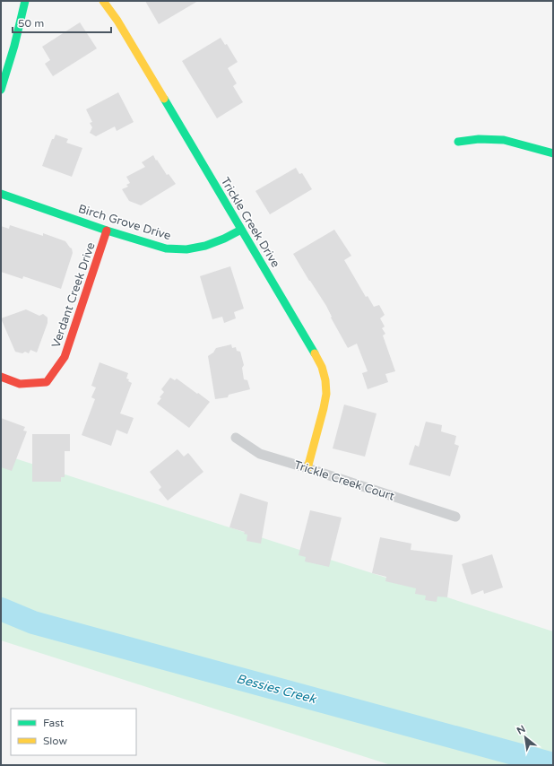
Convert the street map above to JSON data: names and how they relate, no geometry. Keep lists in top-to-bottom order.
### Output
{
  "streets": {
    "street": [
      "Birch Grove Drive",
      "Trickle Creek Drive",
      "Verdant Creek Drive",
      "Trickle Creek Court"
    ]
  },
  "crossings": [
    ["Birch Grove Drive", "Trickle Creek Drive"],
    ["Birch Grove Drive", "Verdant Creek Drive"],
    ["Trickle Creek Drive", "Trickle Creek Court"]
  ],
  "water": ["Bessies Creek"],
  "legend": ["Fast", "Slow"],
  "scale_bar": "50 m",
  "north": "top left"
}
